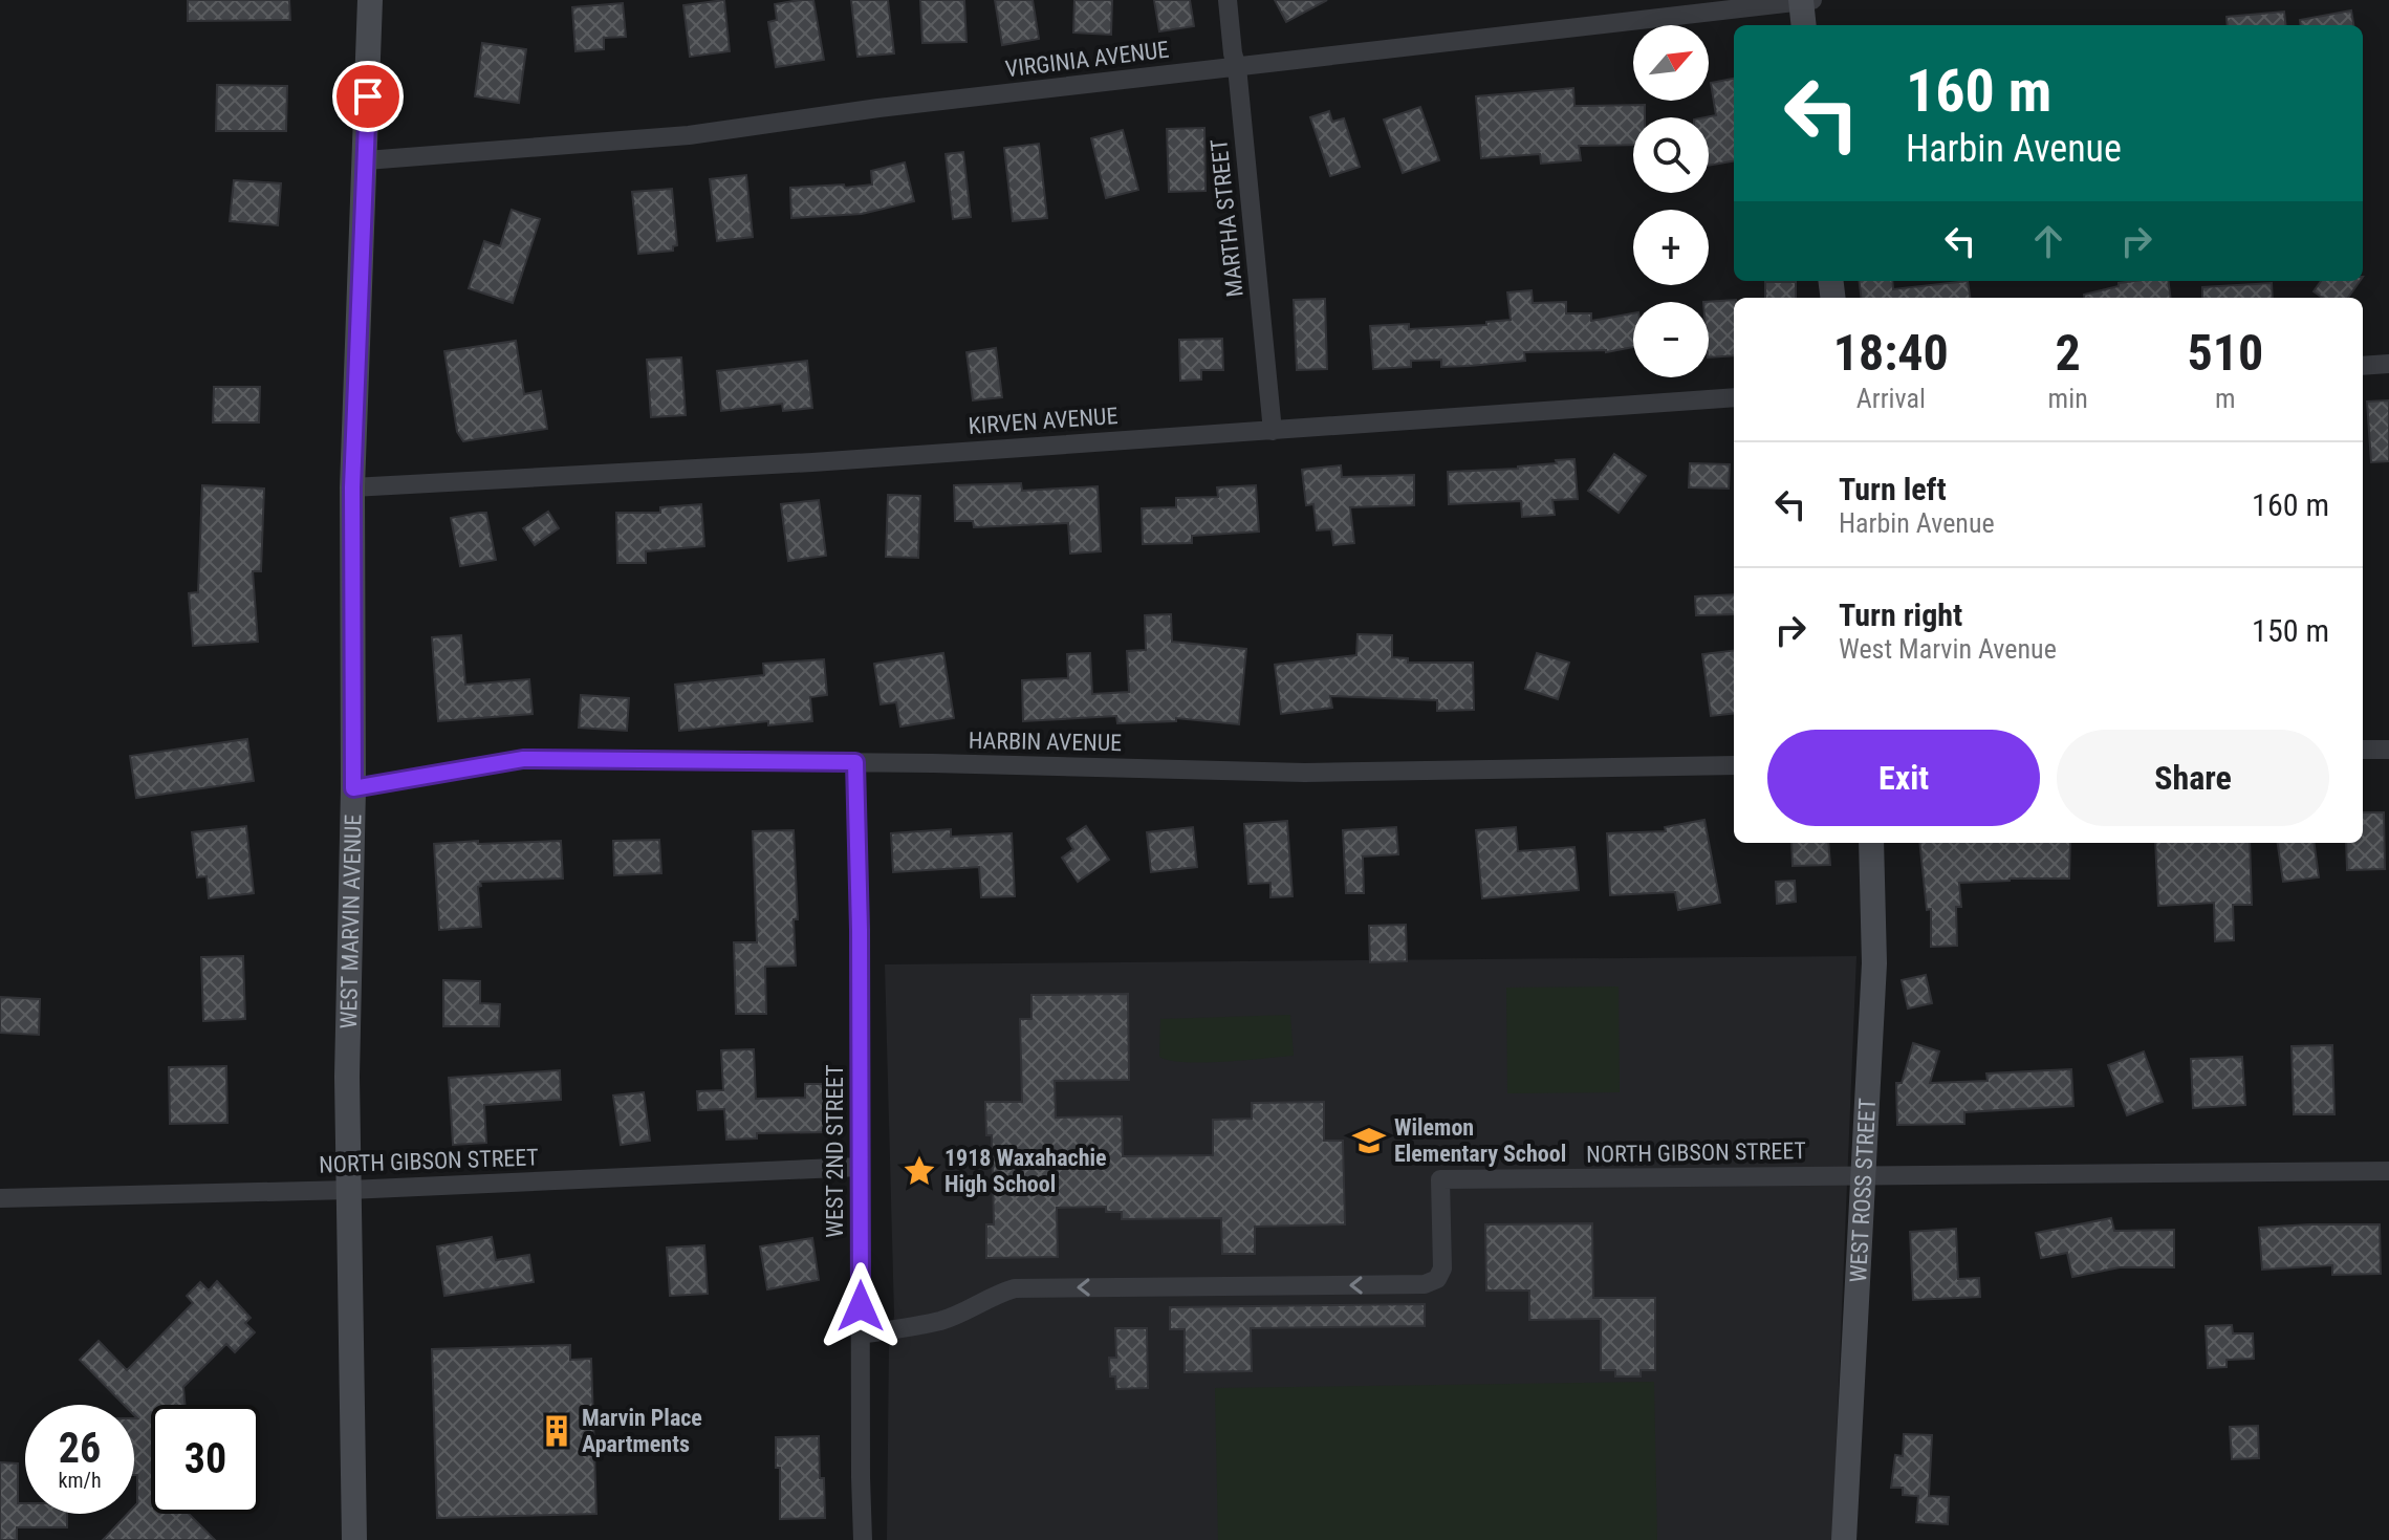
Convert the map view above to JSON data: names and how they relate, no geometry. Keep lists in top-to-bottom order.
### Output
{
  "streets": {
    "street": [
      "VIRGINIA AVENUE",
      "MARTHA STREET",
      "KIRVEN AVENUE",
      "HARBIN AVENUE",
      "WEST MARVIN AVENUE",
      "WEST 2ND STREET",
      "NORTH GIBSON STREET",
      "WEST ROSS STREET"
    ]
  },
  "crossings": [
    ["VIRGINIA AVENUE", "MARTHA STREET"],
    ["VIRGINIA AVENUE", "WEST MARVIN AVENUE"],
    ["MARTHA STREET", "KIRVEN AVENUE"],
    ["KIRVEN AVENUE", "WEST MARVIN AVENUE"],
    ["HARBIN AVENUE", "WEST MARVIN AVENUE"],
    ["HARBIN AVENUE", "WEST 2ND STREET"],
    ["WEST MARVIN AVENUE", "NORTH GIBSON STREET"],
    ["WEST 2ND STREET", "NORTH GIBSON STREET"],
    ["NORTH GIBSON STREET", "WEST ROSS STREET"]
  ],
  "one_way": ["NORTH GIBSON STREET"],
  "places": {
    "school or university": ["Wilemon Elementary School"],
    "place": ["1918 Waxahachie High School"],
    "building": ["Marvin Place Apartments"]
  },
  "north": "top right",
  "page": {
    "map_buttons": ["+", "−"],
    "turn": ["160 m", "Harbin Avenue"],
    "eta": [
      "18:40",
      "Arrival",
      "2",
      "min",
      "510",
      "m"
    ],
    "list": [
      {
        "name": "Turn left",
        "note": "Harbin Avenue",
        "value": "160 m"
      },
      {
        "name": "Turn right",
        "note": "West Marvin Avenue",
        "value": "150 m"
      }
    ],
    "buttons": ["Exit", "Share"],
    "speed": "26 km/h",
    "limit": "30"
  }
}
